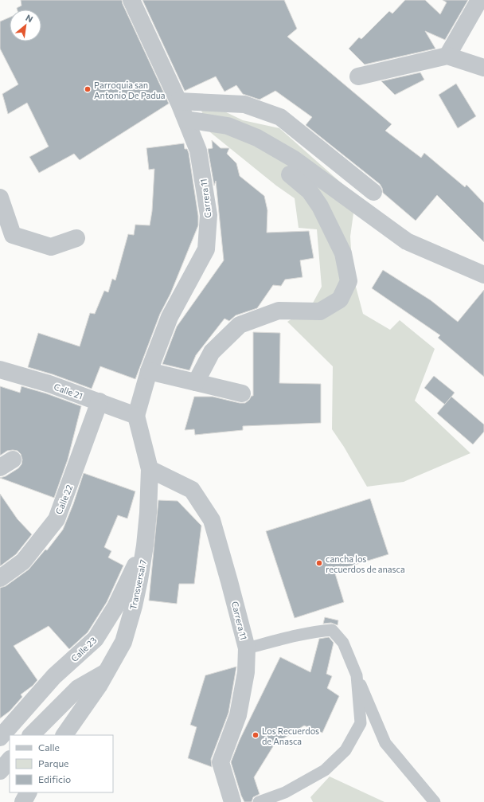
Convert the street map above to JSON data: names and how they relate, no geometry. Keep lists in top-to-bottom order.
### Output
{
  "streets": {
    "street": [
      "Carrera 11",
      "Calle 21",
      "Calle 22",
      "Transversal 7",
      "Calle 23"
    ]
  },
  "crossings": [
    ["Carrera 11", "Calle 21"],
    ["Carrera 11", "Transversal 7"],
    ["Calle 21", "Calle 22"],
    ["Calle 21", "Transversal 7"],
    ["Transversal 7", "Calle 23"]
  ],
  "places": ["Parroquia san Antonio De Padua", "cancha los recuerdos de anasca", "Los Recuerdos de Anasca"],
  "legend": ["Calle", "Parque", "Edificio"],
  "north": "top right"
}
